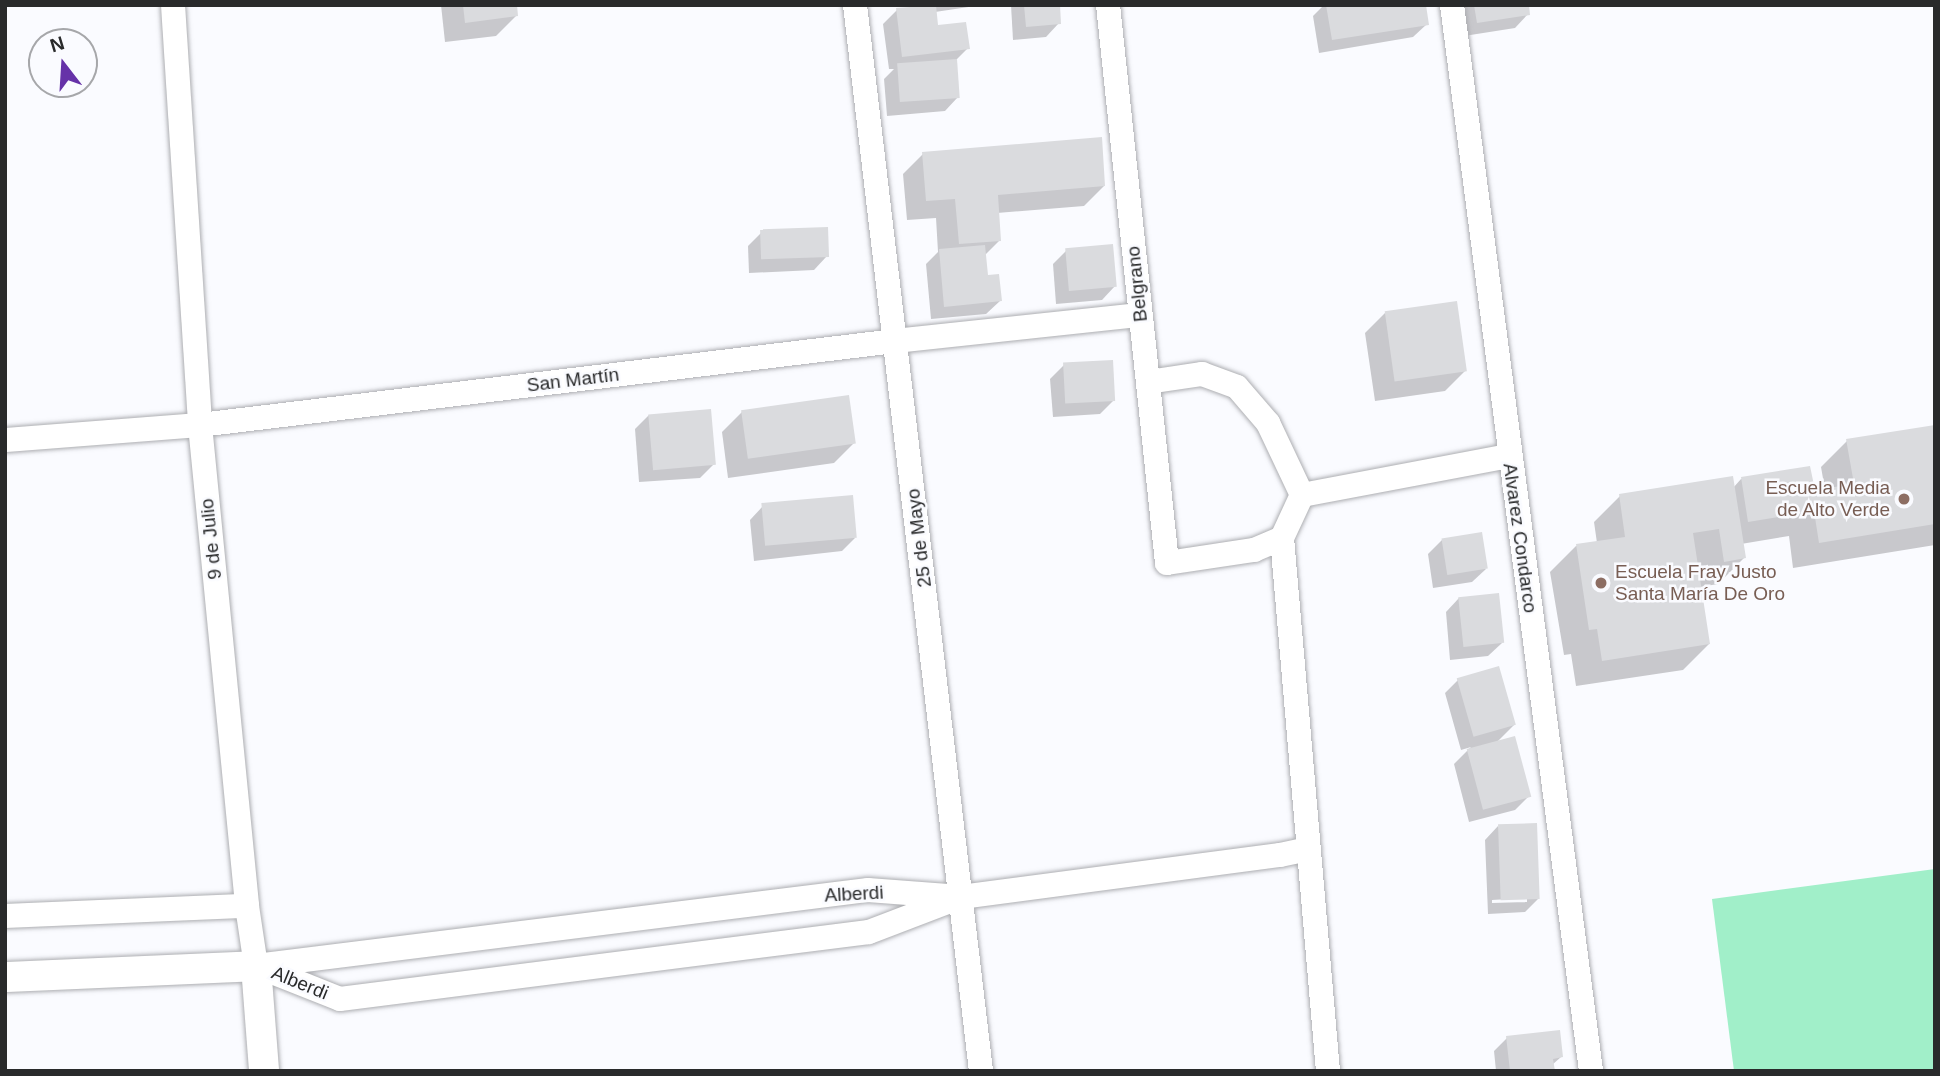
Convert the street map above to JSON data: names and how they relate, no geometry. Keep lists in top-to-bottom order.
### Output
{
  "streets": {
    "street": [
      "Belgrano",
      "San Martín",
      "25 de Mayo",
      "Alvarez Condarco",
      "9 de Julio",
      "Alberdi"
    ]
  },
  "crossings": [
    ["Belgrano", "San Martín"],
    ["San Martín", "25 de Mayo"],
    ["San Martín", "9 de Julio"],
    ["25 de Mayo", "Alberdi"],
    ["9 de Julio", "Alberdi"]
  ],
  "places": ["Escuela Media de Alto Verde", "Escuela Fray Justo Santa María De Oro"],
  "north": "top"
}
